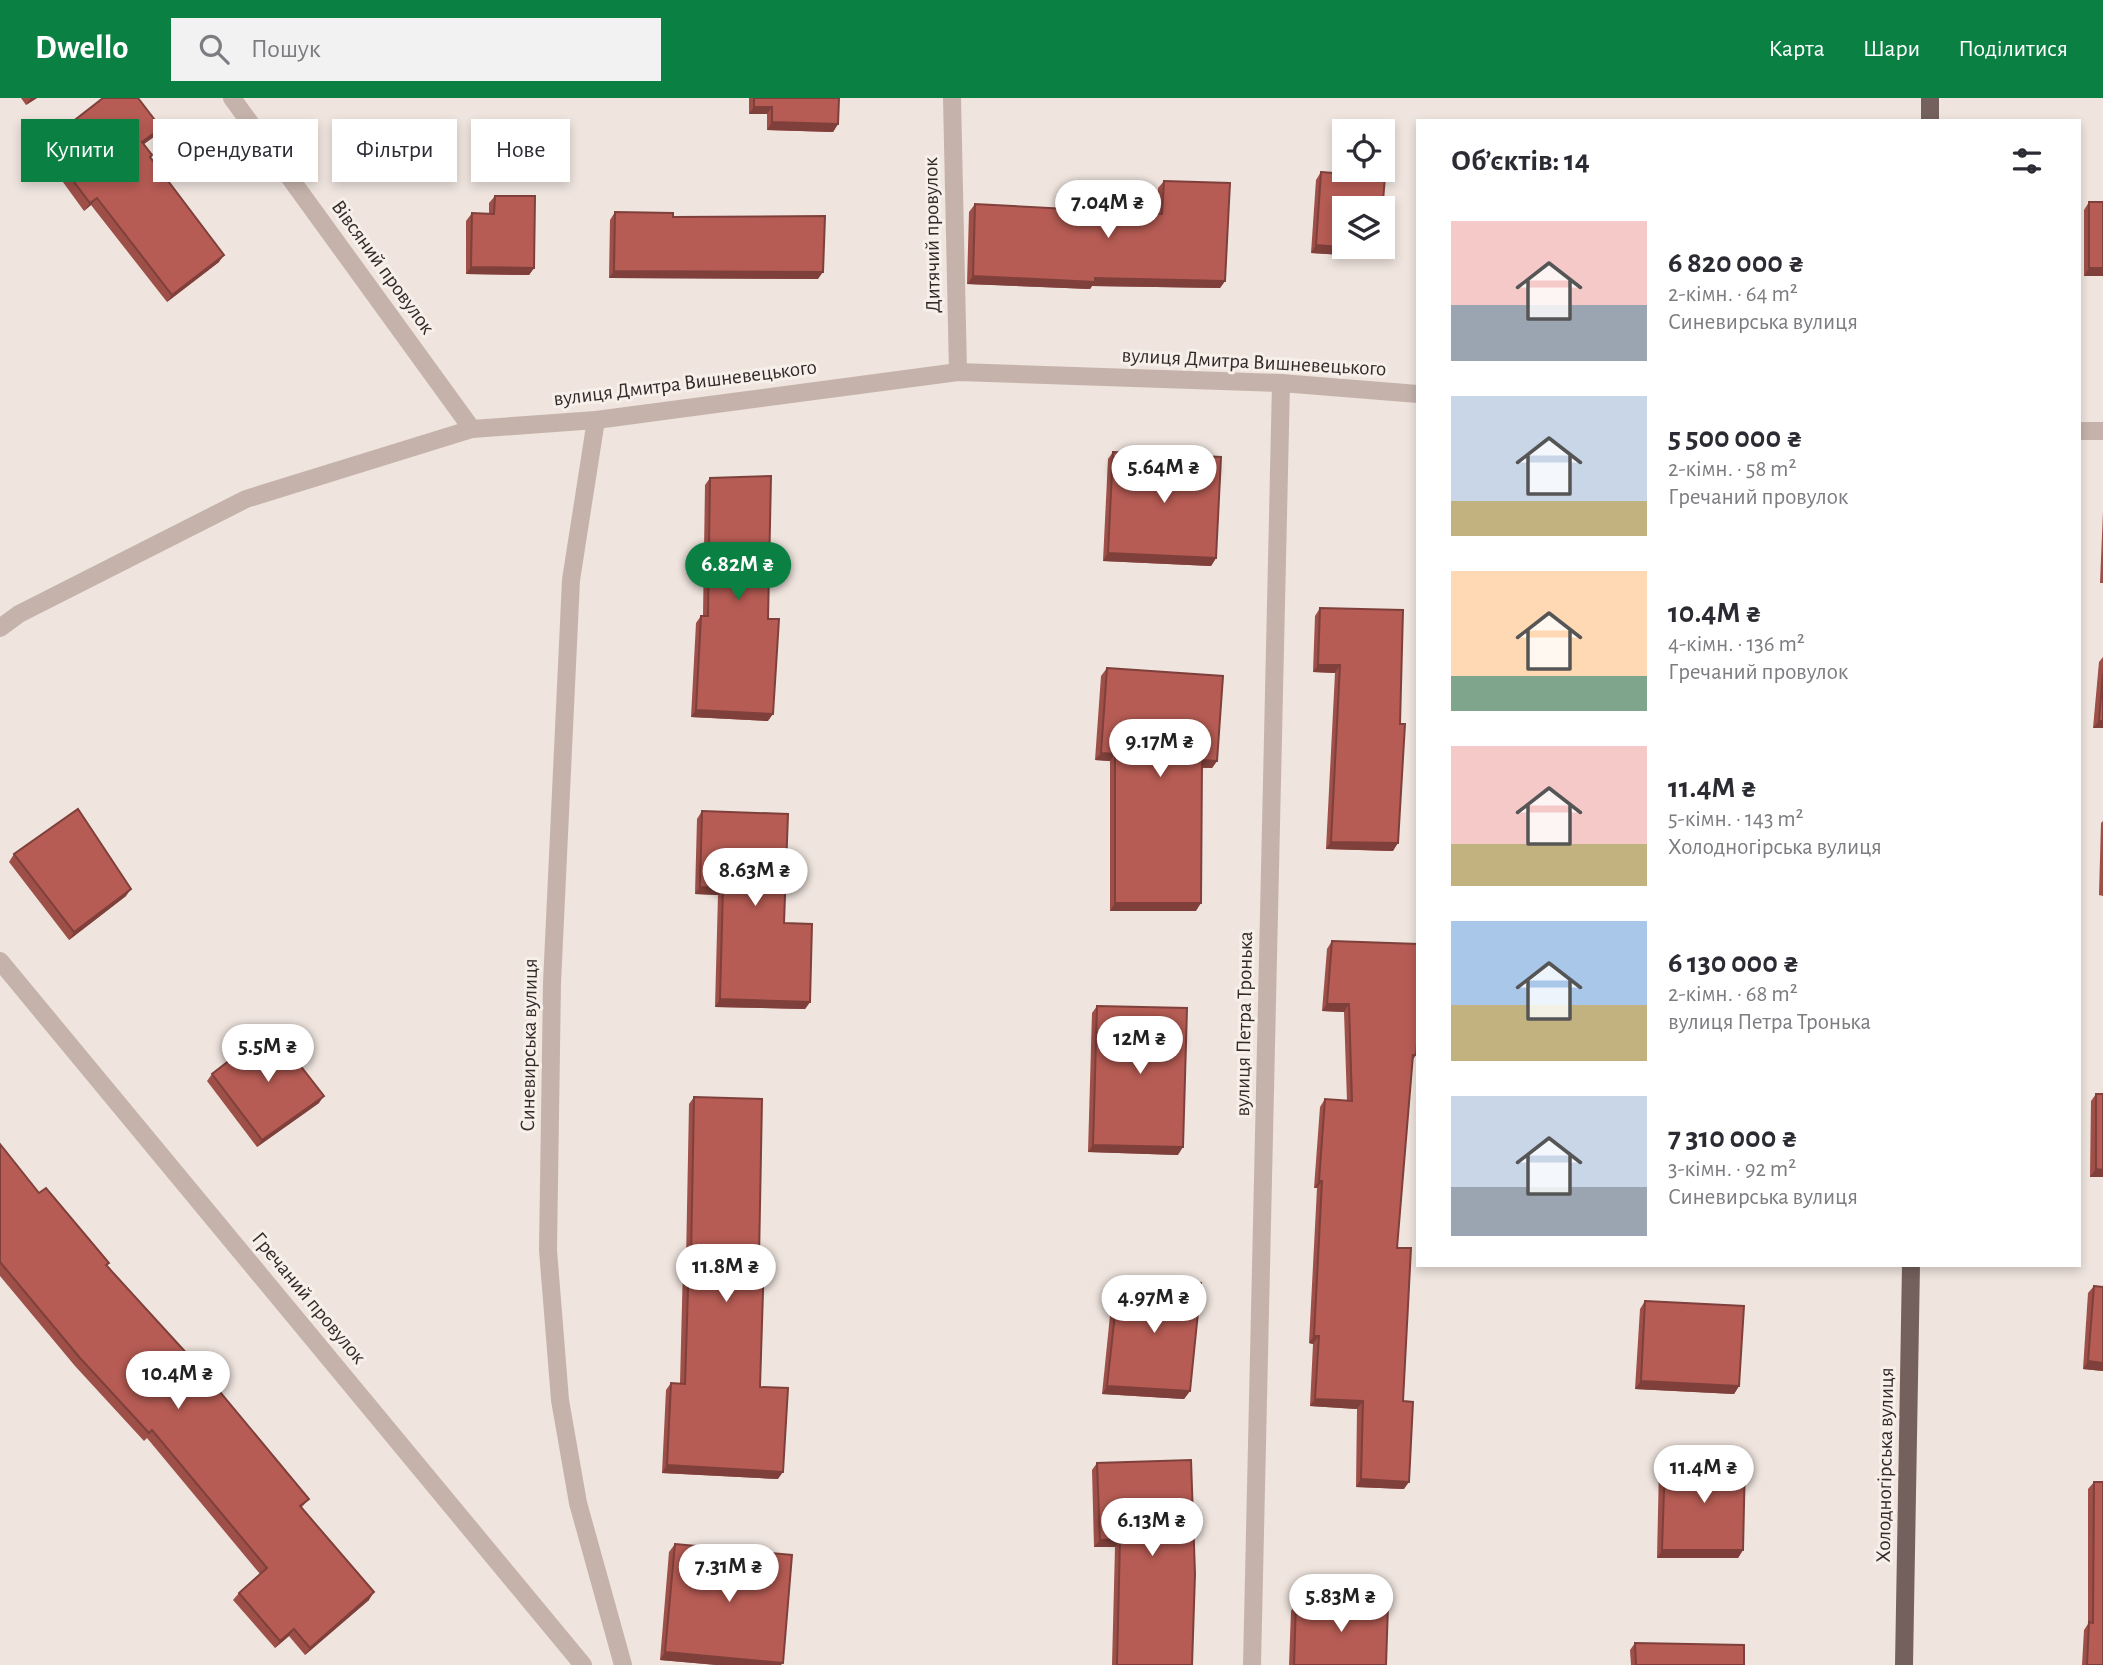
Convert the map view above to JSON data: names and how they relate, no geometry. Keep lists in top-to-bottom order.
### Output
{
  "streets": {
    "main road": ["Холодногірська вулиця"],
    "street": [
      "Дитячий провулок",
      "Вівсяний провулок",
      "вулиця Дмитра Вишневецького",
      "вулиця Петра Тронька",
      "Синевирська вулиця",
      "Гречаний провулок"
    ]
  },
  "crossings": [
    ["Дитячий провулок", "вулиця Дмитра Вишневецького"],
    ["Вівсяний провулок", "вулиця Дмитра Вишневецького"],
    ["вулиця Дмитра Вишневецького", "вулиця Петра Тронька"],
    ["вулиця Дмитра Вишневецького", "Синевирська вулиця"]
  ],
  "page": {
    "header": "Dwello",
    "search": "Пошук",
    "nav": ["Карта", "Шари", "Поділитися"],
    "chip": [
      "Купити",
      "Орендувати",
      "Фільтри",
      "Нове"
    ],
    "heading": "Об’єктів: 14",
    "price": [
      "7.04M ₴",
      "5.64M ₴",
      "6.82M ₴",
      "9.17M ₴",
      "8.63M ₴",
      "12M ₴",
      "5.5M ₴",
      "11.8M ₴",
      "4.97M ₴",
      "10.4M ₴",
      "11.4M ₴",
      "6.13M ₴",
      "7.31M ₴",
      "5.83M ₴"
    ],
    "list": [
      {
        "name": "6 820 000 ₴",
        "note": "2-кімн. · 64 m² · Синевирська вулиця"
      },
      {
        "name": "5 500 000 ₴",
        "note": "2-кімн. · 58 m² · Гречаний провулок"
      },
      {
        "name": "10.4M ₴",
        "note": "4-кімн. · 136 m² · Гречаний провулок"
      },
      {
        "name": "11.4M ₴",
        "note": "5-кімн. · 143 m² · Холодногірська вулиця"
      },
      {
        "name": "6 130 000 ₴",
        "note": "2-кімн. · 68 m² · вулиця Петра Тронька"
      },
      {
        "name": "7 310 000 ₴",
        "note": "3-кімн. · 92 m² · Синевирська вулиця"
      }
    ]
  }
}
